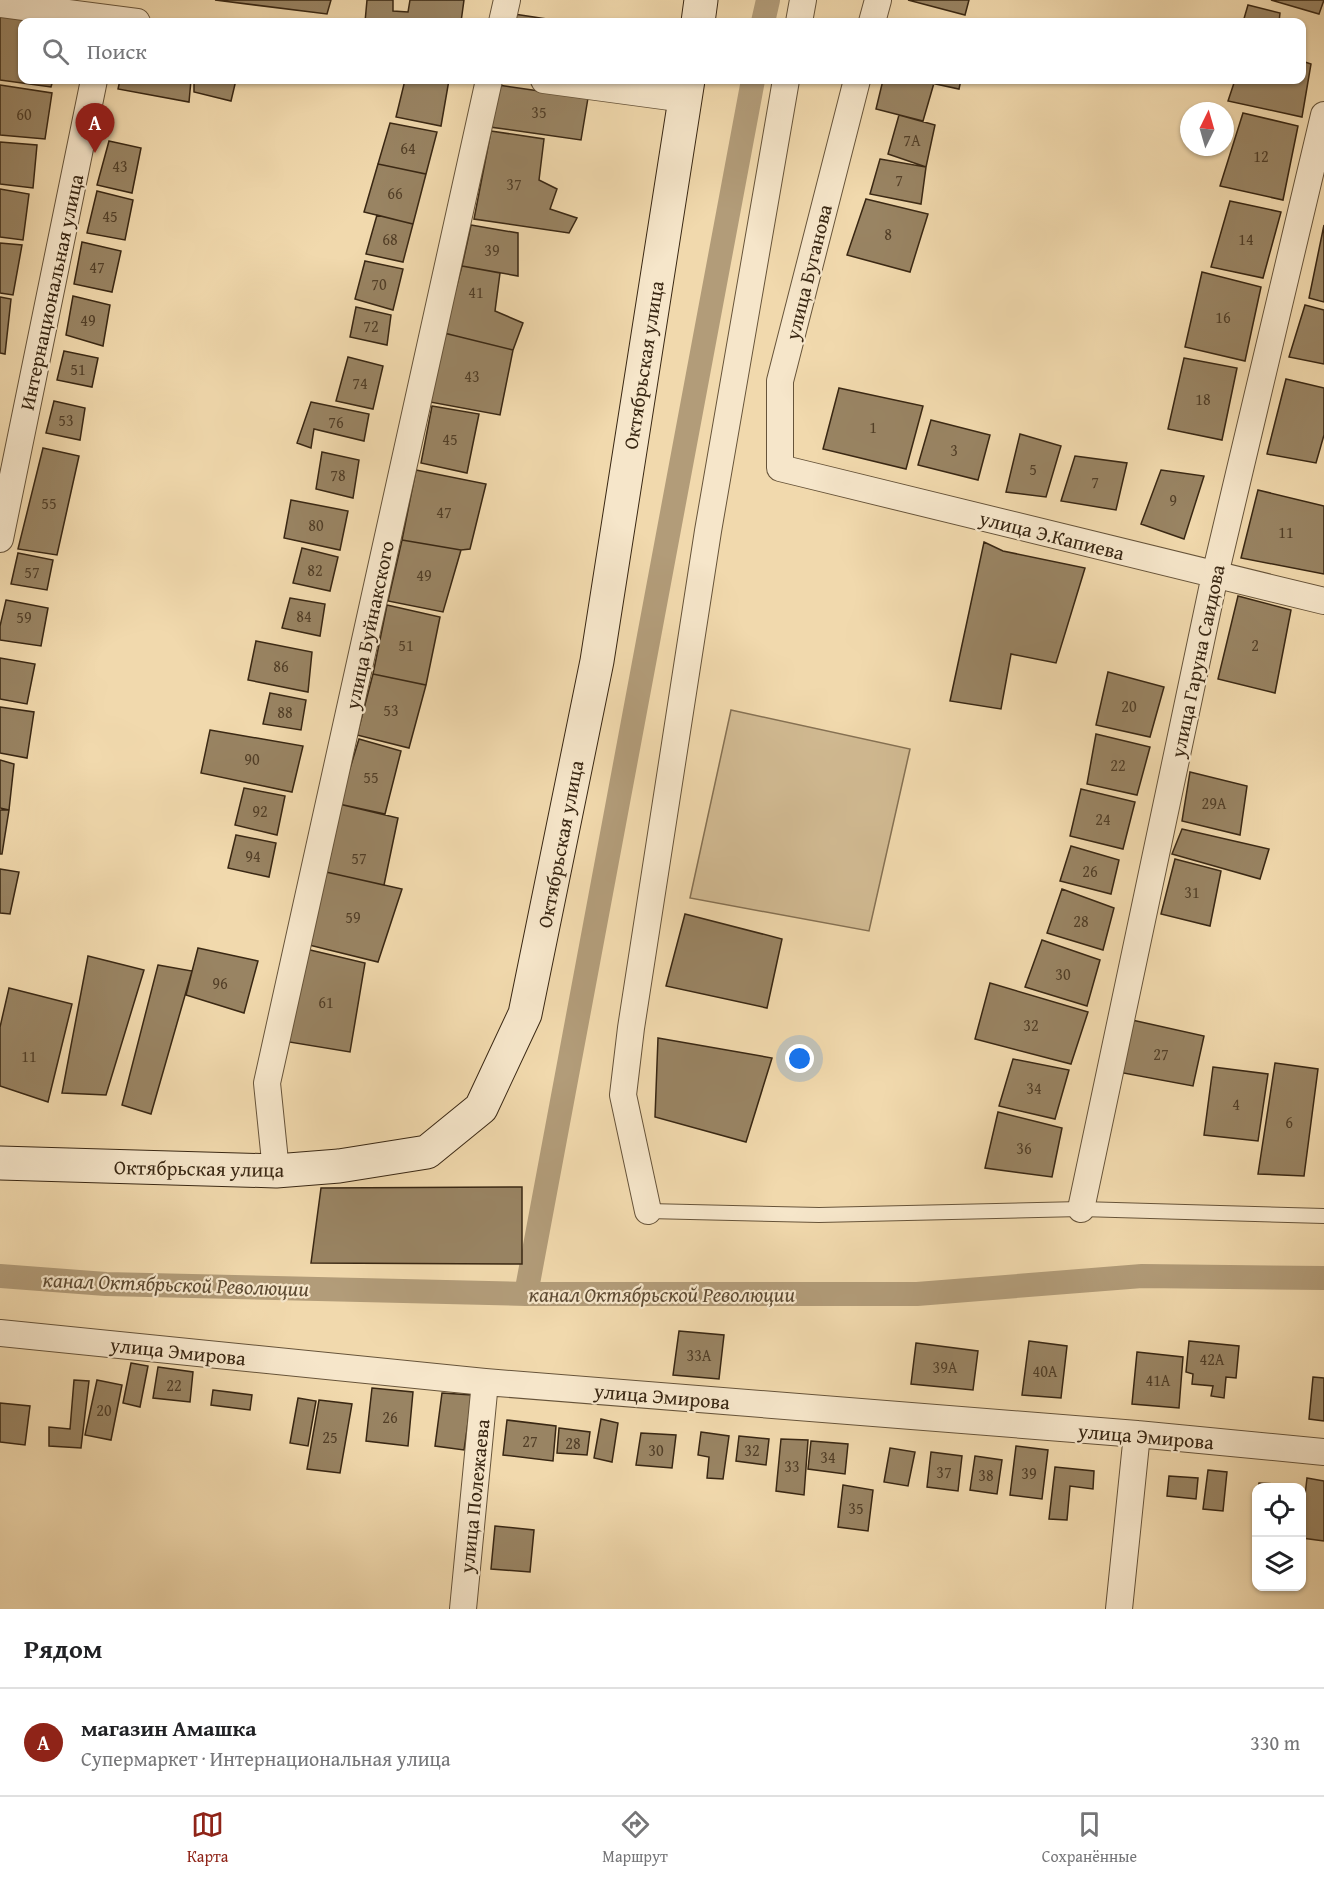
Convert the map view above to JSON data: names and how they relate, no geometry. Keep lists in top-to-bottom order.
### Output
{
  "streets": {
    "street": [
      "улица Буганова",
      "Интернациональная улица",
      "Октябрьская улица",
      "улица Э.Капиева",
      "улица Буйнакского",
      "улица Гаруна Саидова",
      "улица Эмирова",
      "улица Полежаева"
    ]
  },
  "crossings": [
    ["улица Буганова", "улица Э.Капиева"],
    ["Октябрьская улица", "улица Буйнакского"],
    ["улица Э.Капиева", "улица Гаруна Саидова"],
    ["улица Эмирова", "улица Полежаева"]
  ],
  "water": ["канал Октябрьской Революции"],
  "house_numbers": [
    "35",
    "60",
    "7А",
    "64",
    "12",
    "43",
    "7",
    "37",
    "66",
    "45",
    "8",
    "68",
    "14",
    "39",
    "47",
    "70",
    "41",
    "16",
    "49",
    "72",
    "51",
    "43",
    "74",
    "18",
    "53",
    "76",
    "1",
    "45",
    "3",
    "5",
    "78",
    "7",
    "9",
    "55",
    "47",
    "80",
    "11",
    "82",
    "57",
    "49",
    "84",
    "59",
    "51",
    "2",
    "86",
    "20",
    "53",
    "88",
    "90",
    "22",
    "55",
    "29А",
    "92",
    "24",
    "94",
    "57",
    "26",
    "31",
    "59",
    "28",
    "30",
    "96",
    "61",
    "32",
    "27",
    "11",
    "34",
    "4",
    "6",
    "36",
    "33А",
    "42А",
    "39А",
    "40А",
    "41А",
    "22",
    "20",
    "26",
    "25",
    "27",
    "28",
    "30",
    "32",
    "34",
    "33",
    "37",
    "39",
    "38",
    "35"
  ],
  "north": "top",
  "page": {
    "search": "Поиск",
    "pins": "A",
    "heading": "Рядом",
    "list": [
      {
        "mark": "A",
        "name": "магазин Амашка",
        "note": "Супермаркет · Интернациональная улица",
        "value": "330 m"
      }
    ],
    "nav": ["Карта", "Маршрут", "Сохранённые"]
  }
}
